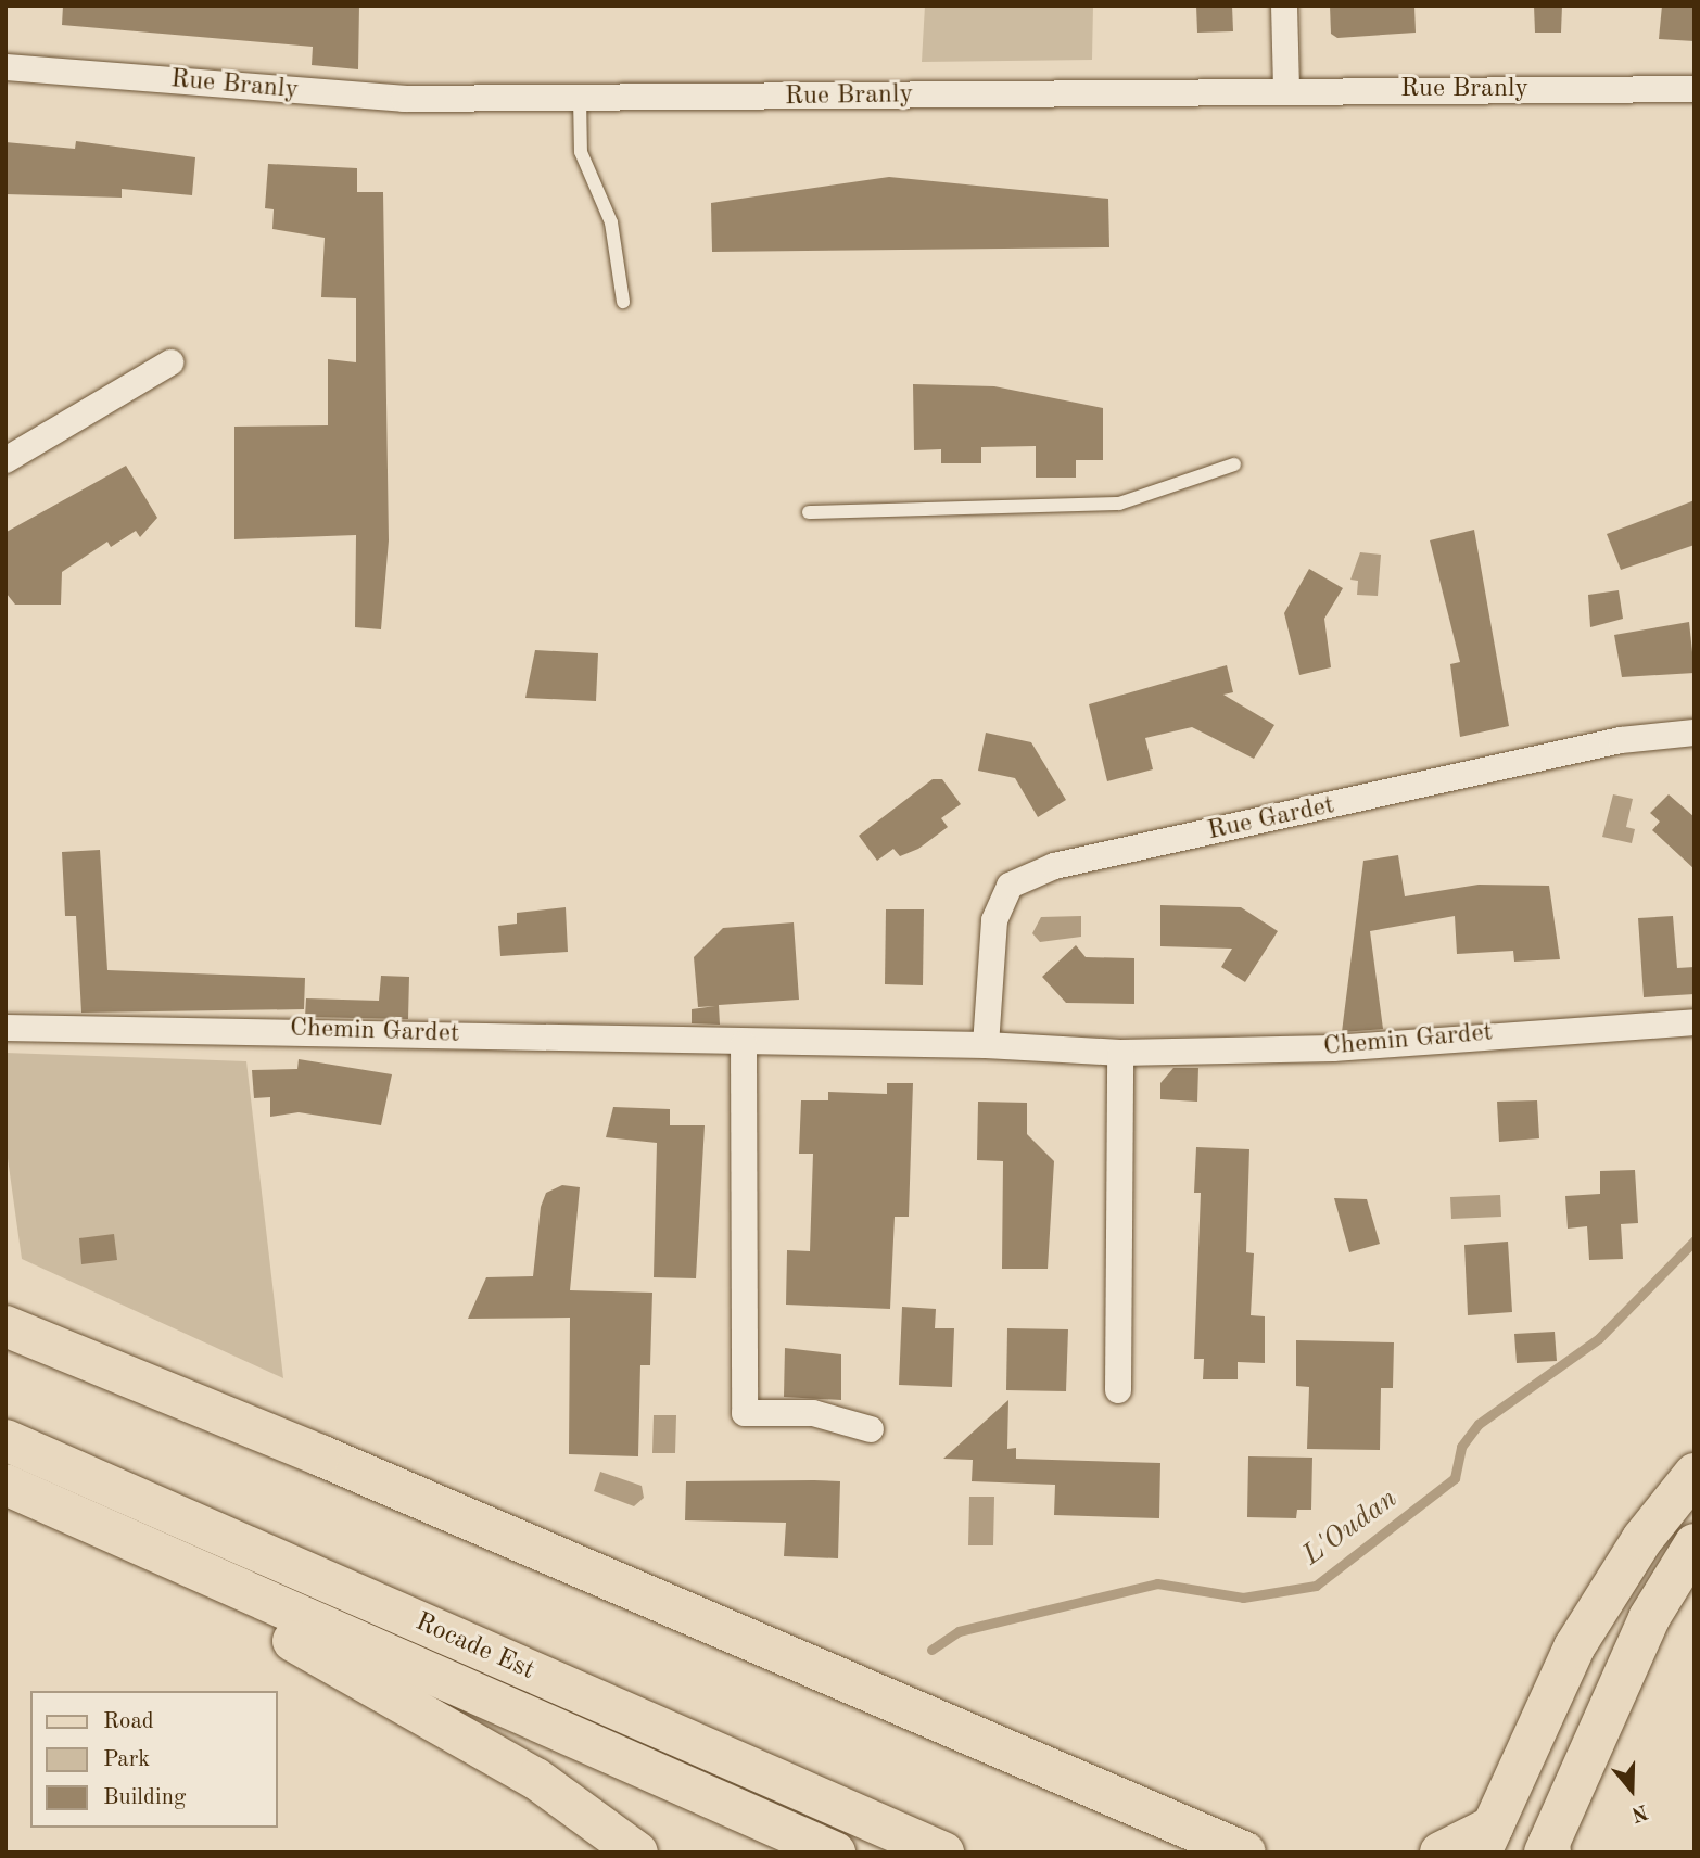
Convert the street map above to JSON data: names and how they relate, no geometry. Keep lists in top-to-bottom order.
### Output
{
  "streets": {
    "main road": ["Rocade Est"],
    "street": ["Rue Branly", "Rue Gardet", "Chemin Gardet"]
  },
  "crossings": [
    ["Rue Gardet", "Chemin Gardet"]
  ],
  "water": ["L'Oudan"],
  "legend": ["Road", "Park", "Building"],
  "north": "bottom"
}
